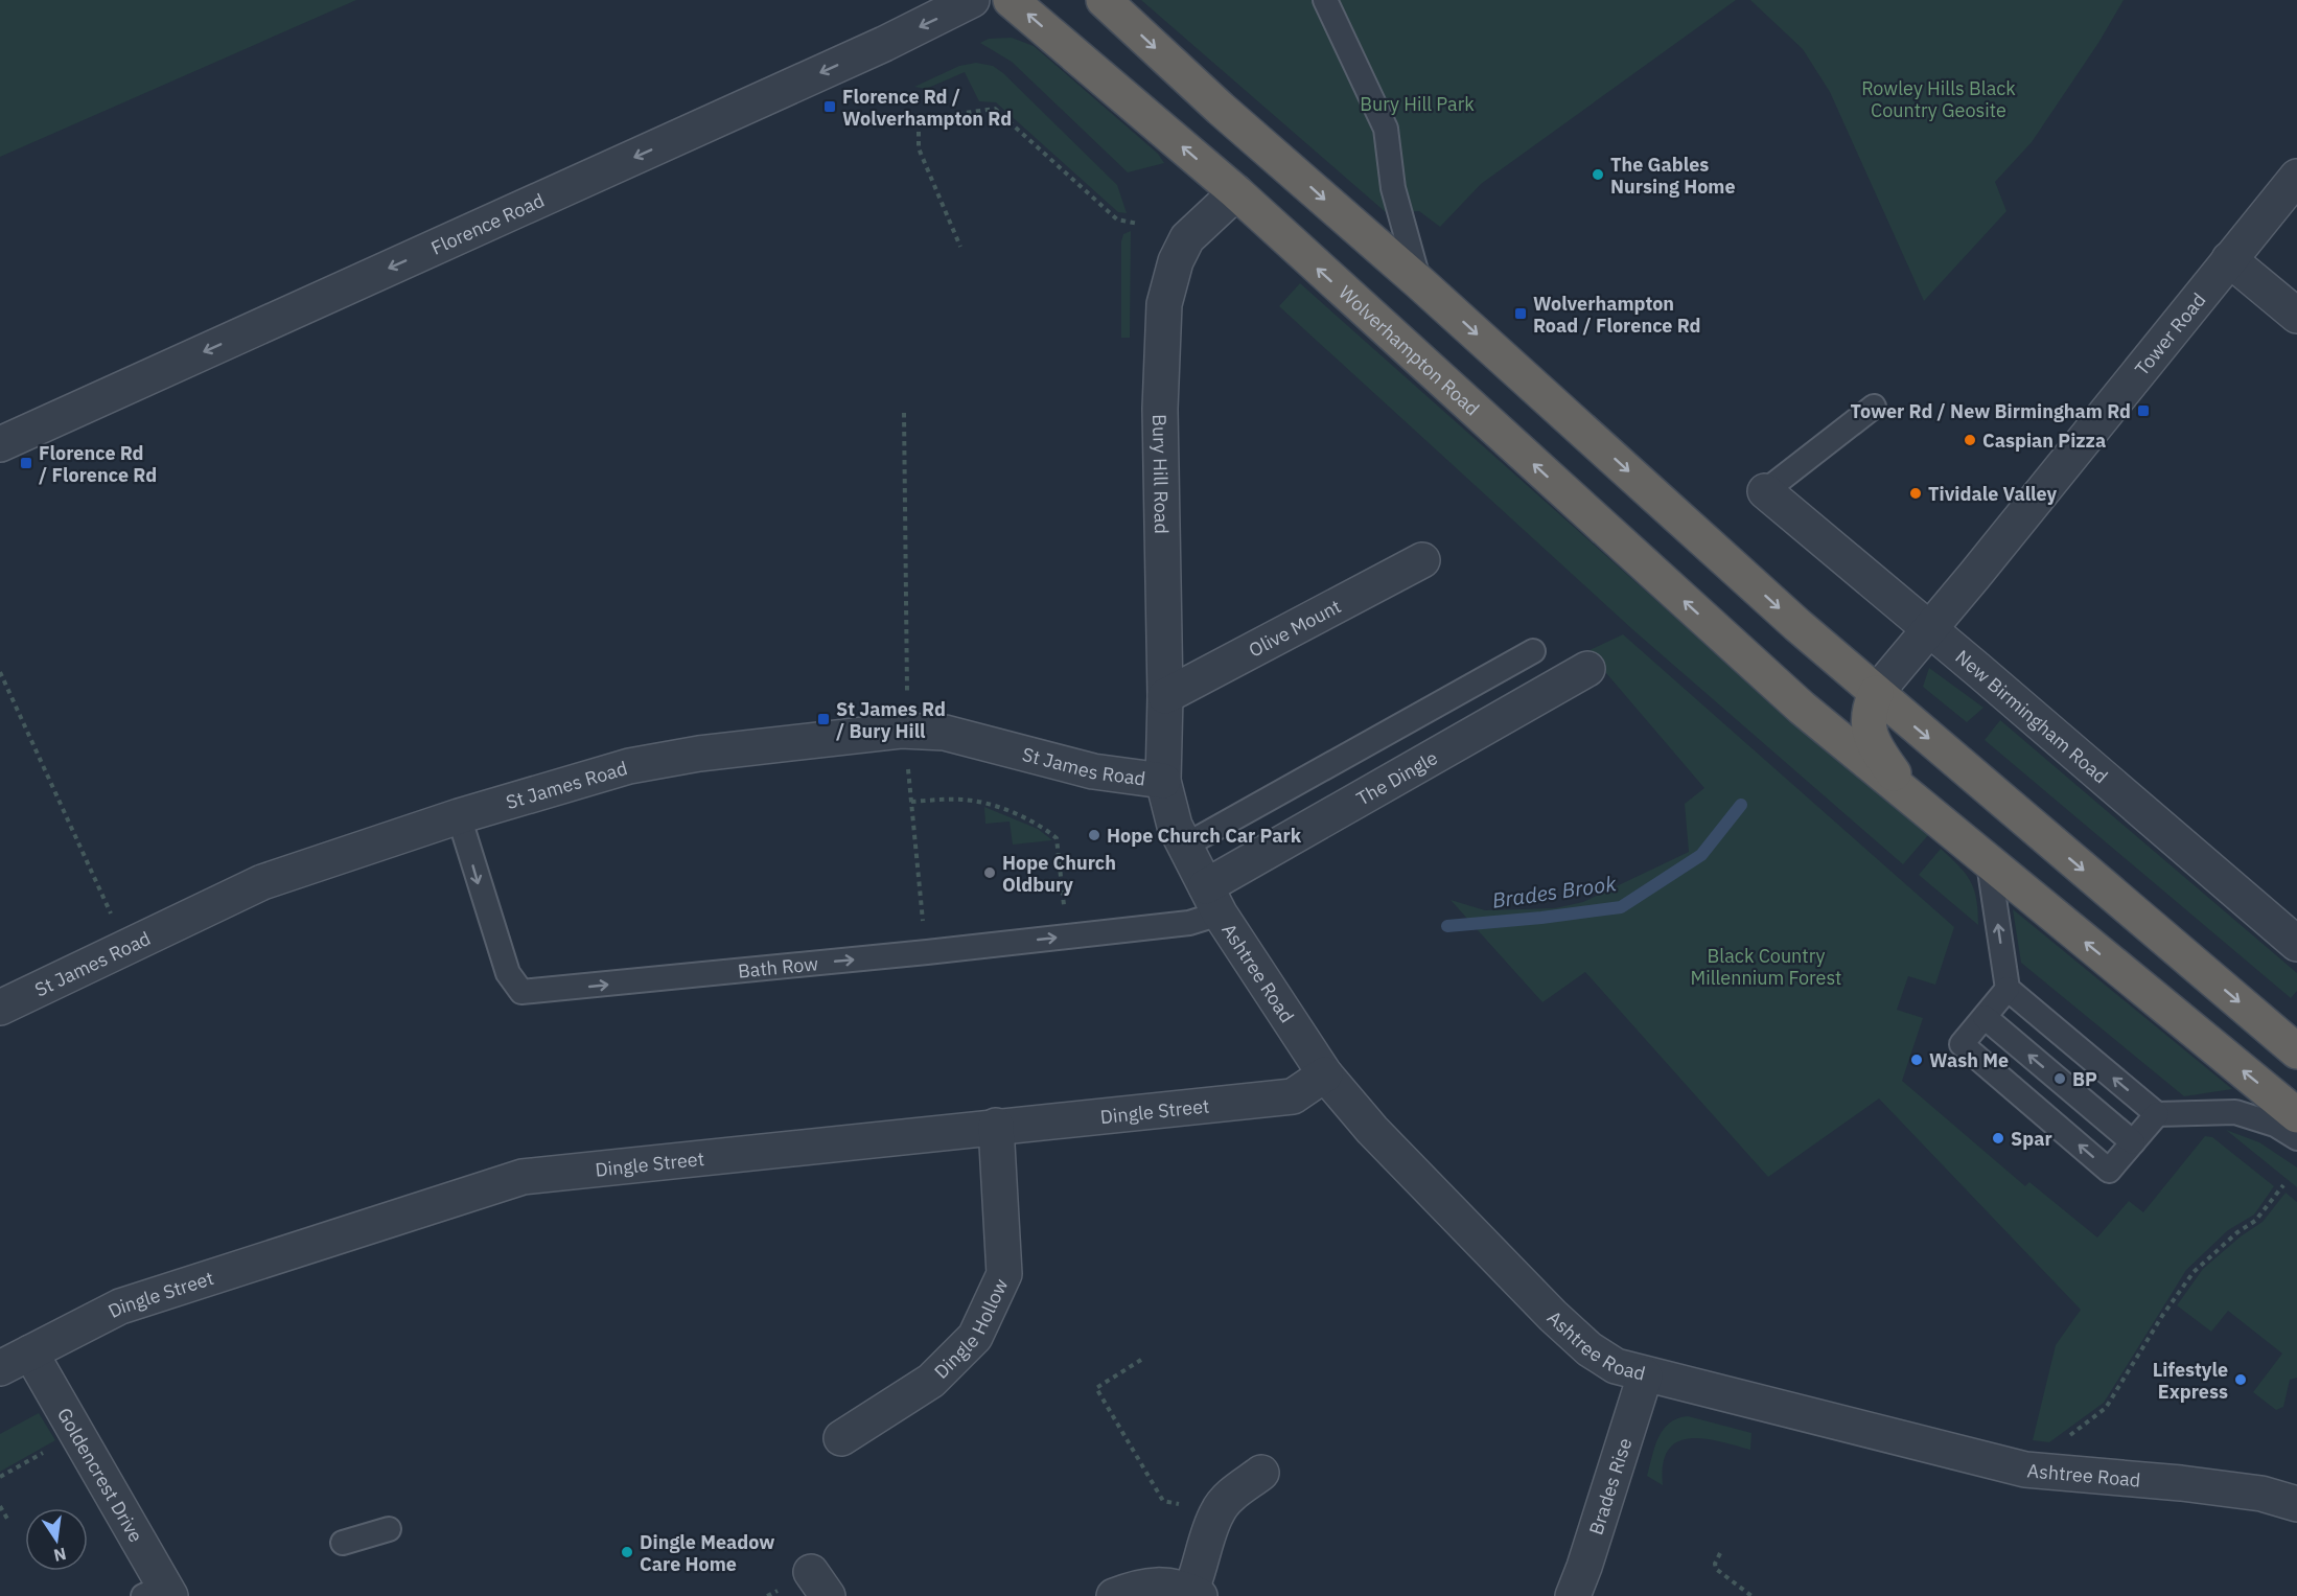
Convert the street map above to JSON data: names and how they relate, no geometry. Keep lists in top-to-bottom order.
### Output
{
  "streets": {
    "highway": ["Wolverhampton Road"],
    "street": [
      "Florence Road",
      "Tower Road",
      "Bury Hill Road",
      "Olive Mount",
      "New Birmingham Road",
      "St James Road",
      "The Dingle",
      "Ashtree Road",
      "Dingle Street",
      "Dingle Hollow",
      "Goldencrest Drive",
      "Brades Rise"
    ],
    "lane": ["Bath Row"]
  },
  "crossings": [
    ["Tower Road", "New Birmingham Road"],
    ["Wolverhampton Road", "Bury Hill Road"],
    ["Bury Hill Road", "Olive Mount"],
    ["Bury Hill Road", "St James Road"],
    ["Bury Hill Road", "Ashtree Road"],
    ["St James Road", "Bath Row"],
    ["St James Road", "Ashtree Road"],
    ["The Dingle", "Bath Row"],
    ["The Dingle", "Ashtree Road"],
    ["Bath Row", "Ashtree Road"],
    ["Ashtree Road", "Dingle Street"],
    ["Ashtree Road", "Brades Rise"],
    ["Dingle Street", "Dingle Hollow"],
    ["Dingle Street", "Goldencrest Drive"]
  ],
  "one_way": ["Florence Road", "Bath Row"],
  "water": ["Brades Brook"],
  "parks": ["Rowley Hills Black Country Geosite", "Bury Hill Park", "Black Country Millennium Forest"],
  "places": {
    "transit": [
      "Florence Rd / Wolverhampton Rd",
      "Wolverhampton Road / Florence Rd",
      "Tower Rd / New Birmingham Rd",
      "Florence Rd / Florence Rd",
      "St James Rd / Bury Hill"
    ],
    "other": [
      "The Gables Nursing Home",
      "Caspian Pizza",
      "Tividale Valley",
      "Hope Church Car Park",
      "Hope Church Oldbury",
      "Wash Me",
      "BP",
      "Spar",
      "Lifestyle Express",
      "Dingle Meadow Care Home"
    ]
  },
  "north": "bottom"
}
